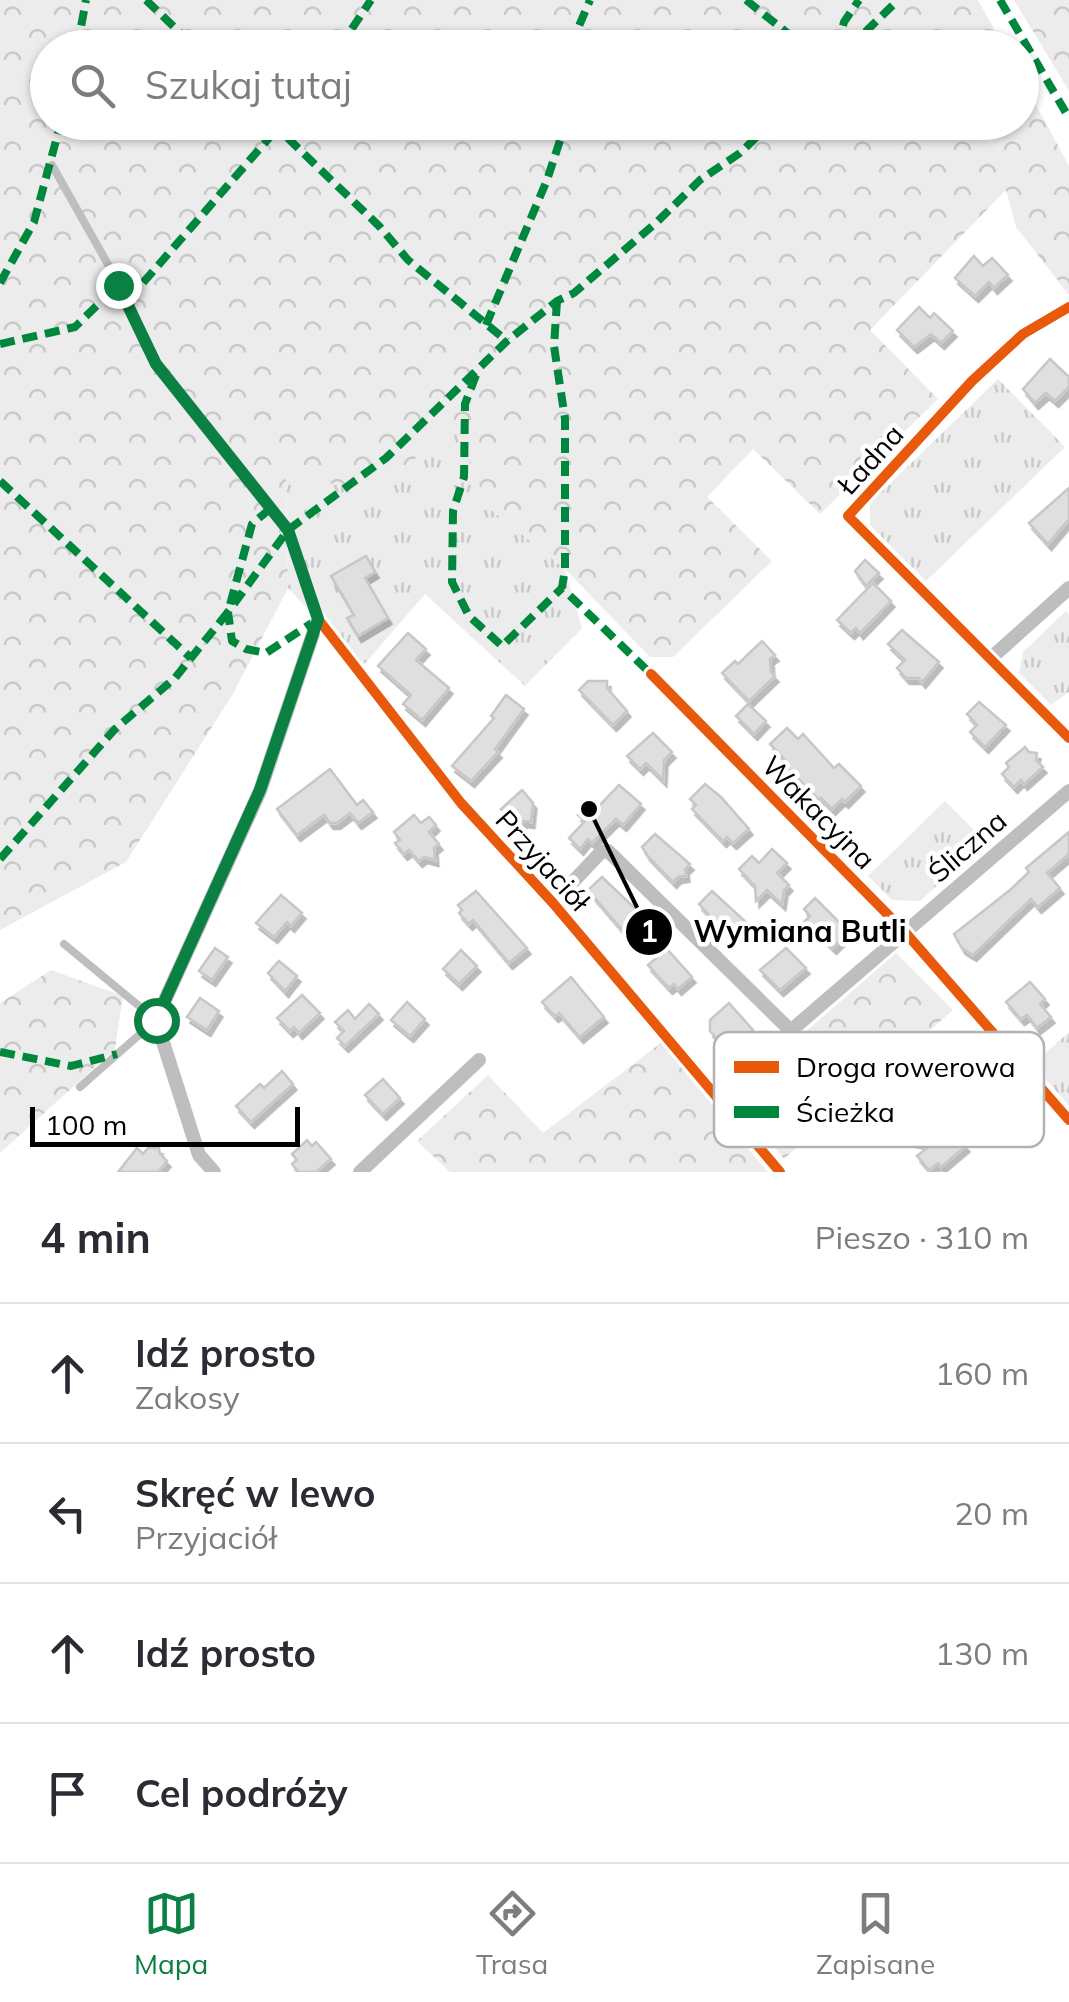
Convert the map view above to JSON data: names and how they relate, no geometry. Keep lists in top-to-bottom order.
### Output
{
  "streets": {
    "street": [
      "Ładna",
      "Wakacyjna",
      "Śliczna",
      "Przyjaciół"
    ]
  },
  "crossings": [
    ["Wakacyjna", "Śliczna"]
  ],
  "places": ["Wymiana Butli"],
  "legend": ["Droga rowerowa", "Ścieżka"],
  "scale_bar": "100 m",
  "page": {
    "search": "Szukaj tutaj",
    "scale": "100 m",
    "heading": ["4 min", "Pieszo · 310 m"],
    "list": [
      ["Idź prosto", "Zakosy", "160 m"],
      ["Skręć w lewo", "Przyjaciół", "20 m"],
      ["Idź prosto", "130 m"],
      "Cel podróży"
    ],
    "nav": ["Mapa", "Trasa", "Zapisane"]
  }
}
